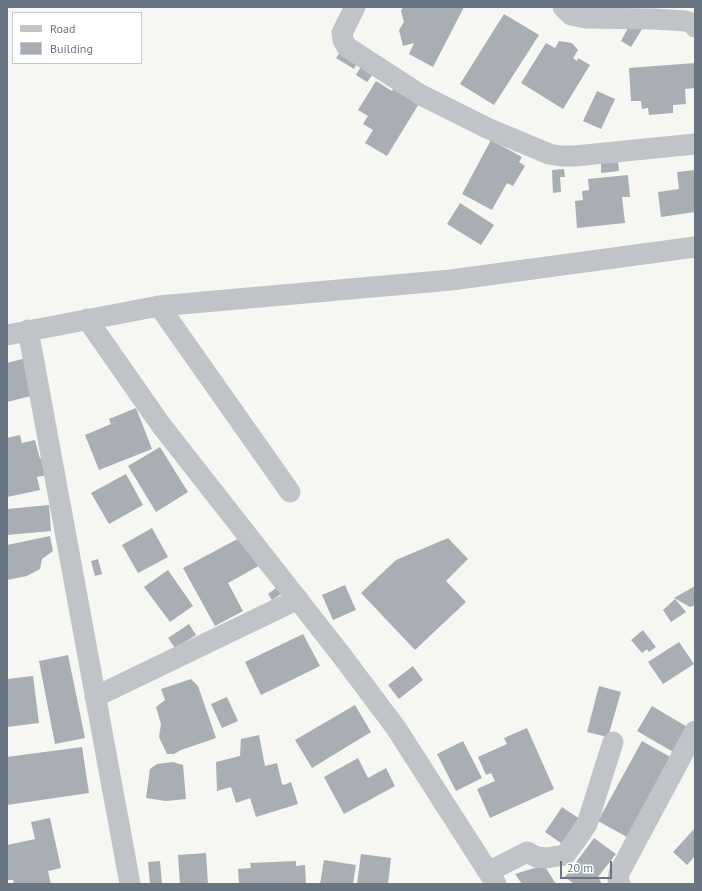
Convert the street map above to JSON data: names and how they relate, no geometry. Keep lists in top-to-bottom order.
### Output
{
  "legend": ["Road", "Building"],
  "scale_bar": "20 m"
}
